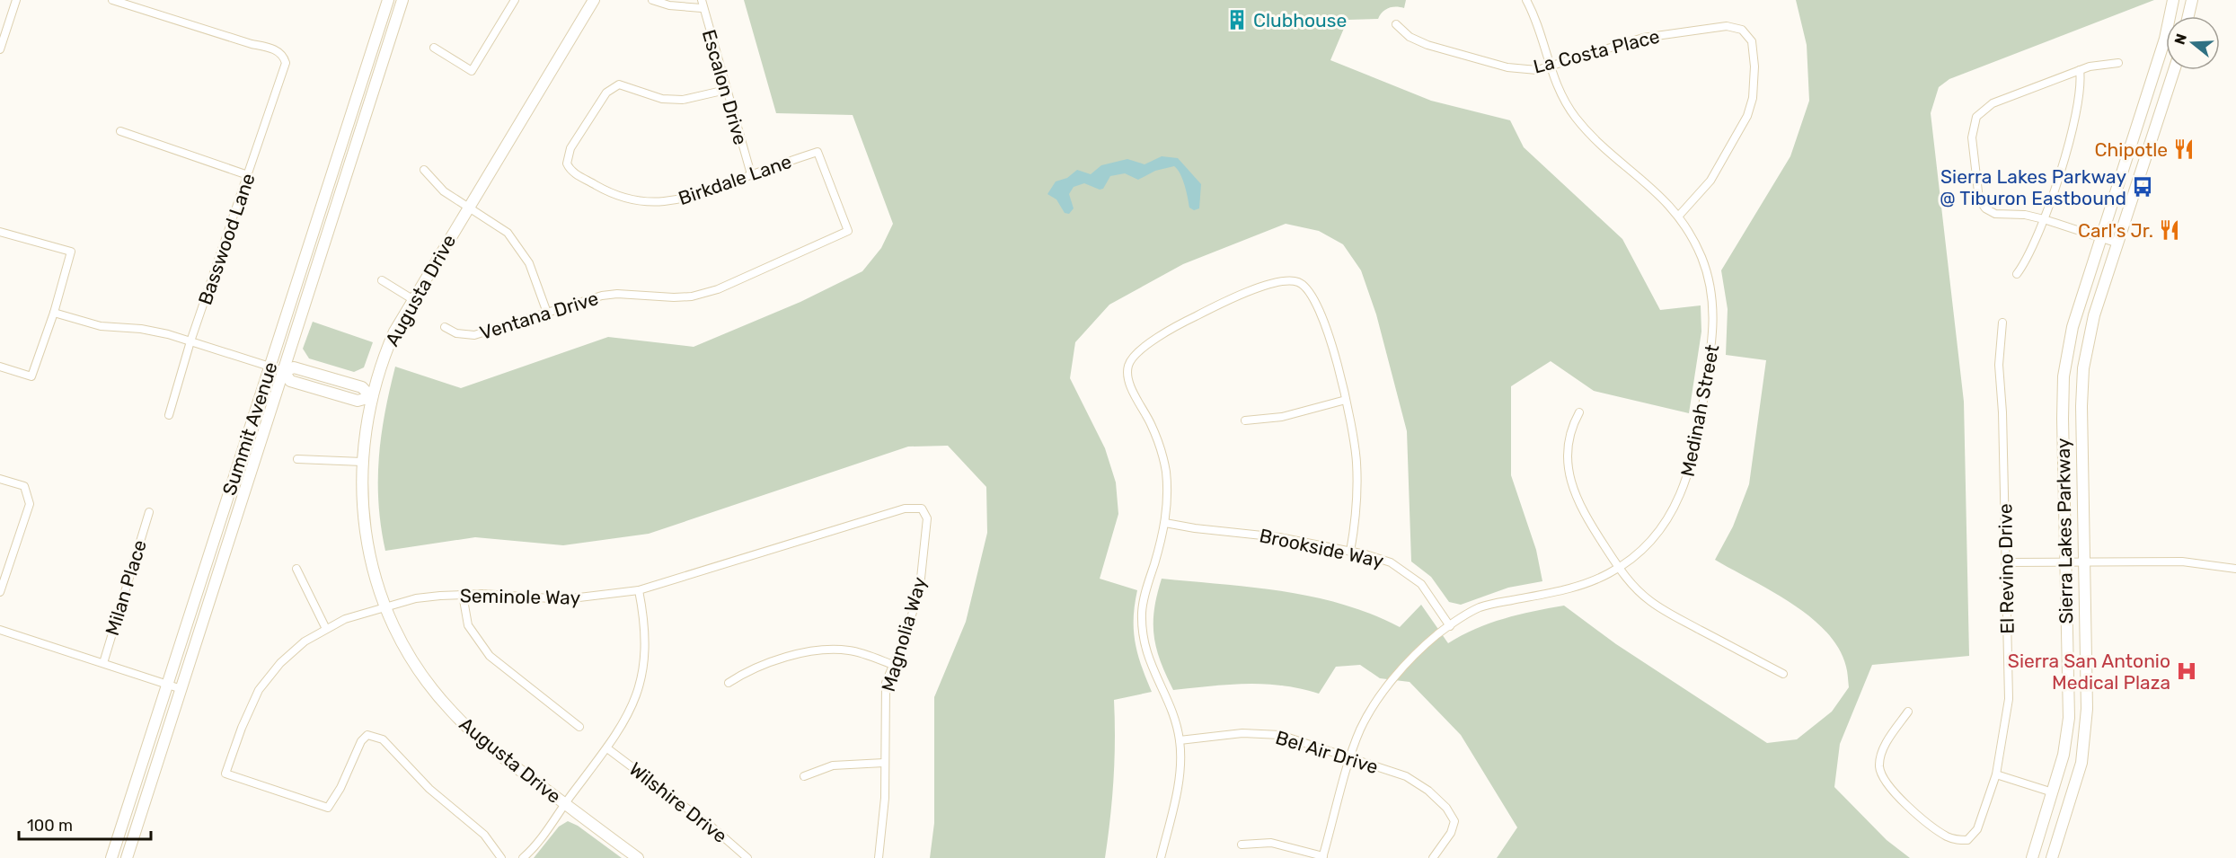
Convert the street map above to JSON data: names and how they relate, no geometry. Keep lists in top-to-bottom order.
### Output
{
  "streets": {
    "street": [
      "La Costa Place",
      "Escalon Drive",
      "Birkdale Lane",
      "Basswood Lane",
      "Augusta Drive",
      "Ventana Drive",
      "Medinah Street",
      "Summit Avenue",
      "Sierra Lakes Parkway",
      "Brookside Way",
      "El Revino Drive",
      "Milan Place",
      "Seminole Way",
      "Magnolia Way",
      "Bel Air Drive",
      "Wilshire Drive"
    ]
  },
  "crossings": [
    ["La Costa Place", "Medinah Street"],
    ["Escalon Drive", "Birkdale Lane"],
    ["Birkdale Lane", "Ventana Drive"],
    ["Augusta Drive", "Seminole Way"],
    ["Medinah Street", "Brookside Way"],
    ["Medinah Street", "Bel Air Drive"],
    ["Seminole Way", "Magnolia Way"]
  ],
  "places": {
    "building": ["Clubhouse"],
    "restaurant": ["Chipotle", "Carl's Jr."],
    "bus stop": ["Sierra Lakes Parkway @ Tiburon Eastbound"],
    "hospital": ["Sierra San Antonio Medical Plaza"]
  },
  "scale_bar": "100 m",
  "north": "left"
}
